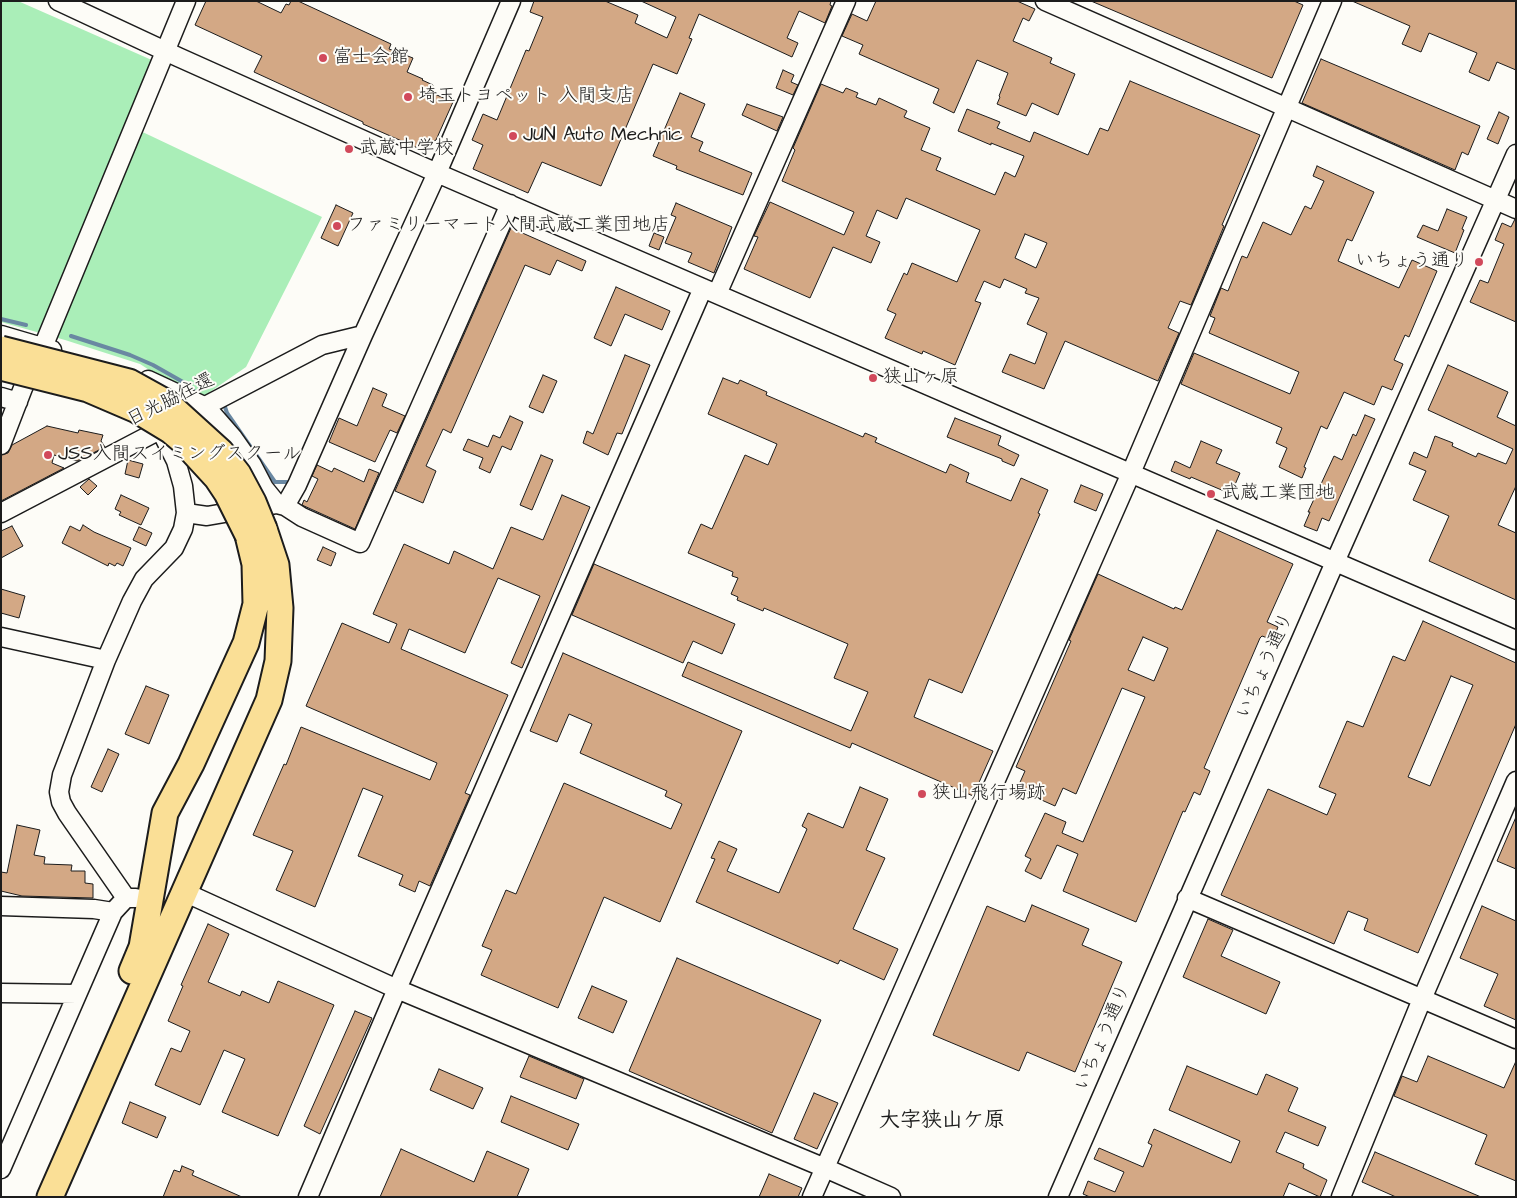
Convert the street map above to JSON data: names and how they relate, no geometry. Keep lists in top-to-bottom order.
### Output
{
  "streets": {
    "street": ["日光脇往還", "いちょう通り"]
  },
  "districts": ["大字狭山ケ原"],
  "places": [
    "富士会館",
    "埼玉トヨペット 入間支店",
    "JUN Auto Mechnic",
    "武蔵中学校",
    "ファミリーマート入間武蔵工業団地店",
    "いちょう通り",
    "狭山ヶ原",
    "JSS入間スイミングスクール",
    "武蔵工業団地",
    "狭山飛行場跡"
  ]
}
